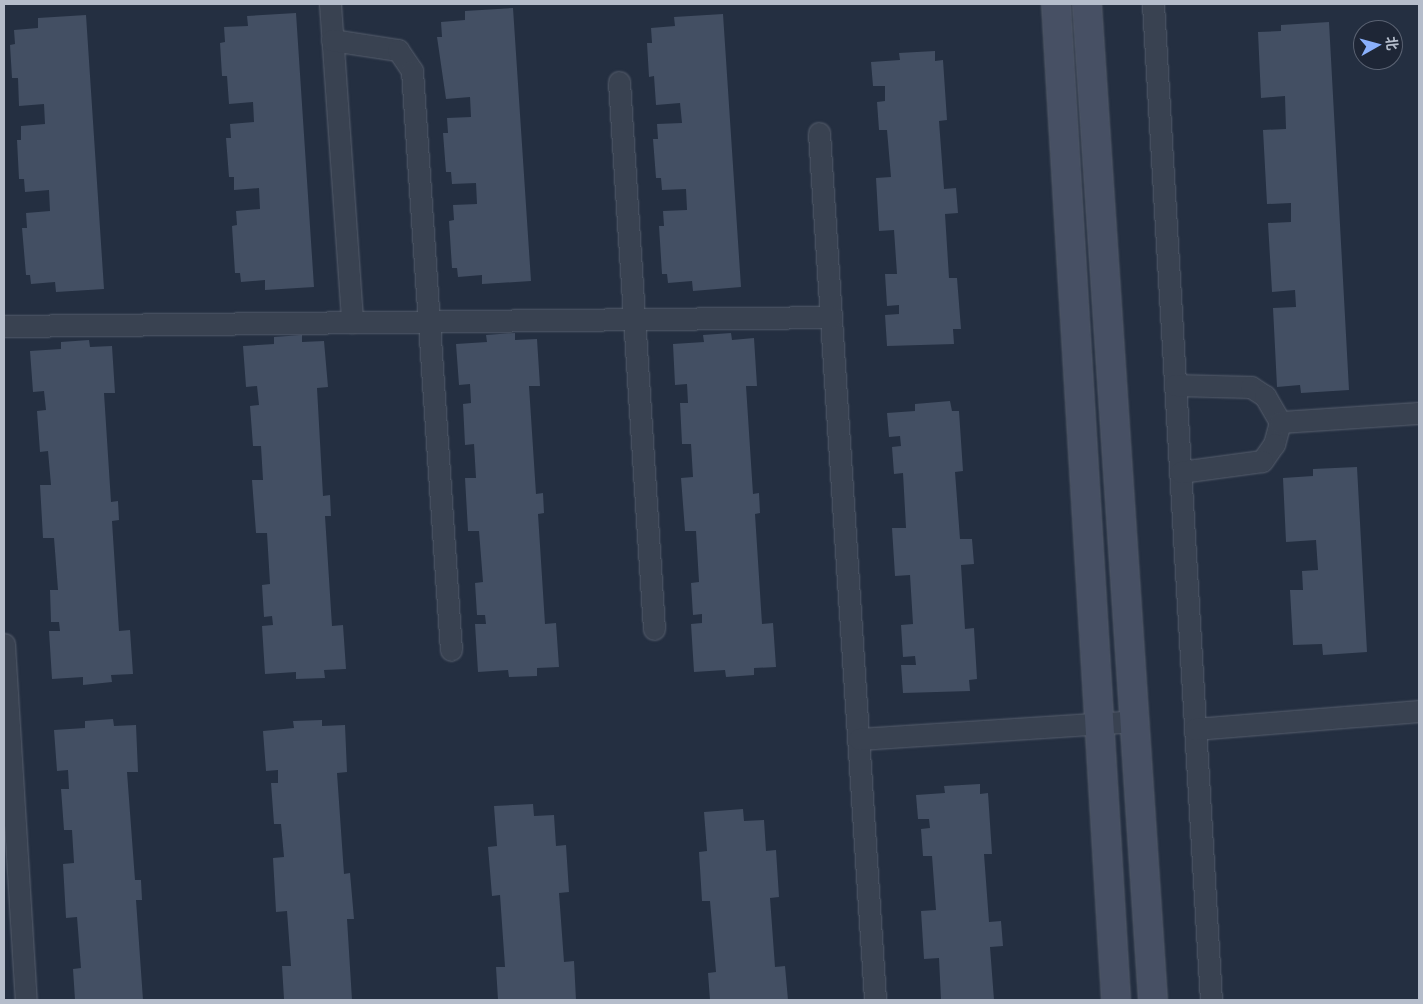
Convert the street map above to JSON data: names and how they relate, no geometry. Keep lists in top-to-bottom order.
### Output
{
  "north": "right"
}
